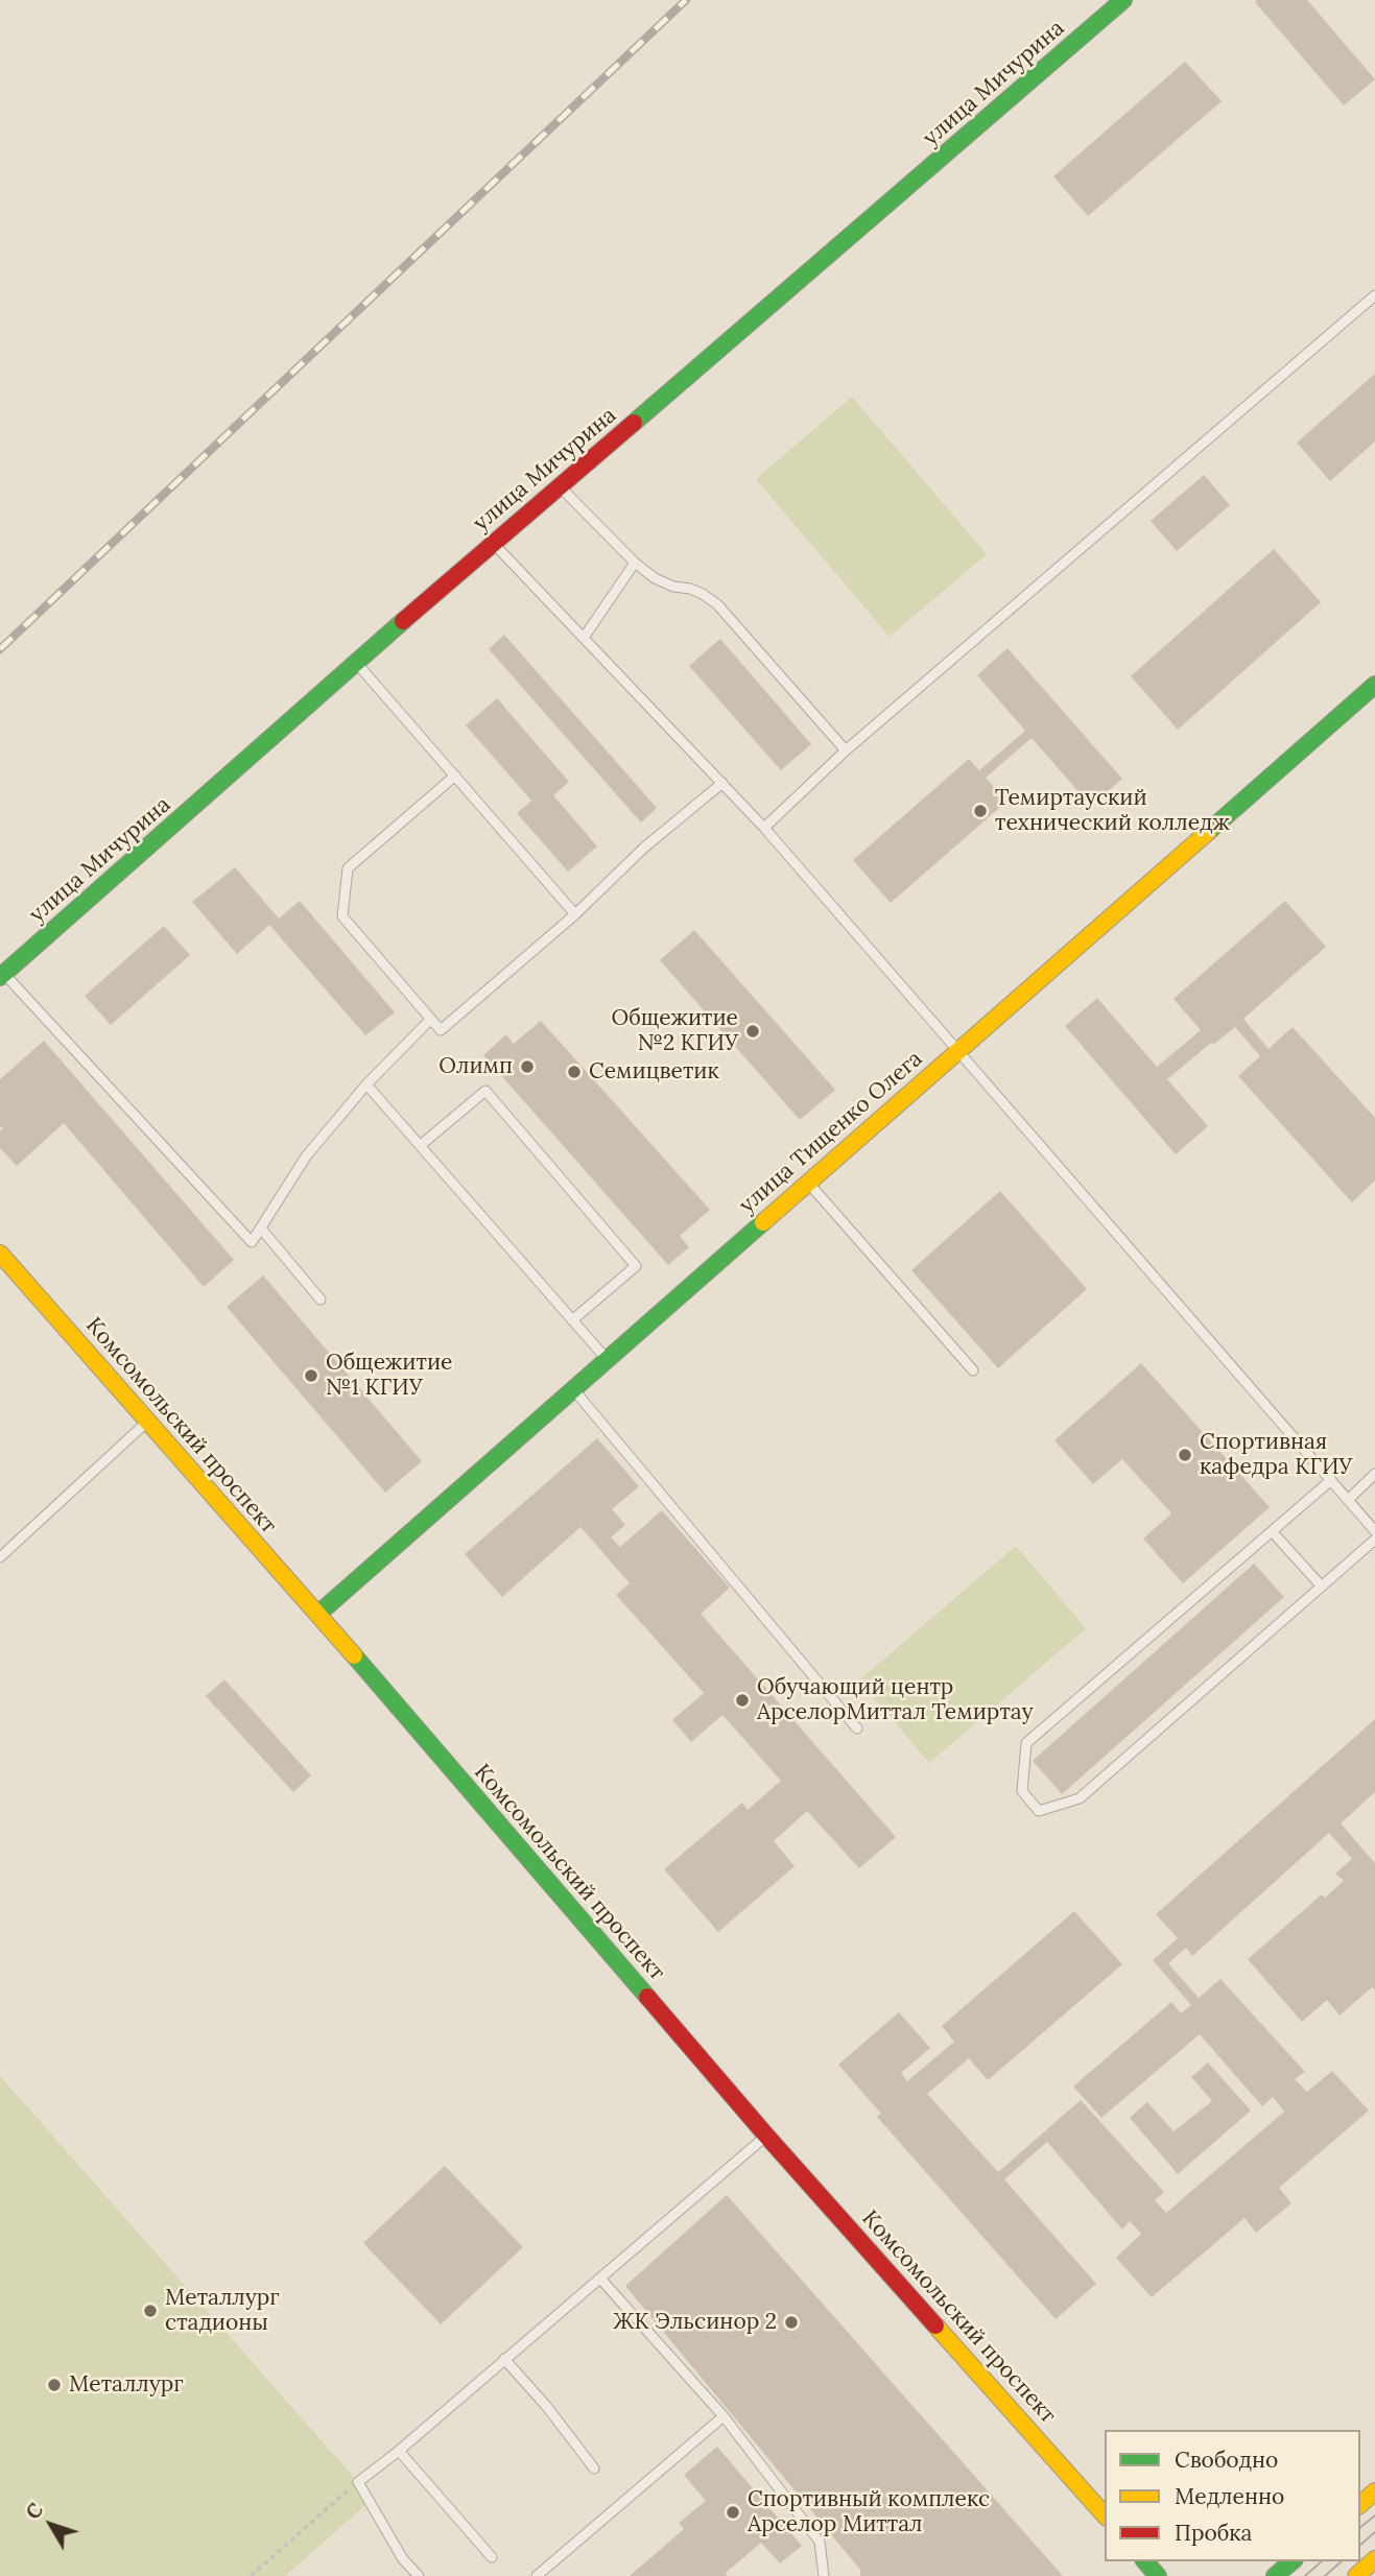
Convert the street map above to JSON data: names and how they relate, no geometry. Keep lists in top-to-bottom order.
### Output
{
  "streets": {
    "street": ["улица Мичурина", "улица Тищенко Олега", "Комсомольский проспект"]
  },
  "crossings": [
    ["улица Тищенко Олега", "Комсомольский проспект"]
  ],
  "places": [
    "Темиртауский технический колледж",
    "Общежитие №2 КГИУ",
    "Олимп",
    "Семицветик",
    "Общежитие №1 КГИУ",
    "Спортивная кафедра КГИУ",
    "Обучающий центр АрселорМиттал Темиртау",
    "Металлург стадионы",
    "ЖК Эльсинор 2",
    "Металлург",
    "Спортивный комплекс Арселор Миттал"
  ],
  "legend": ["Свободно", "Медленно", "Пробка"],
  "north": "top left"
}
